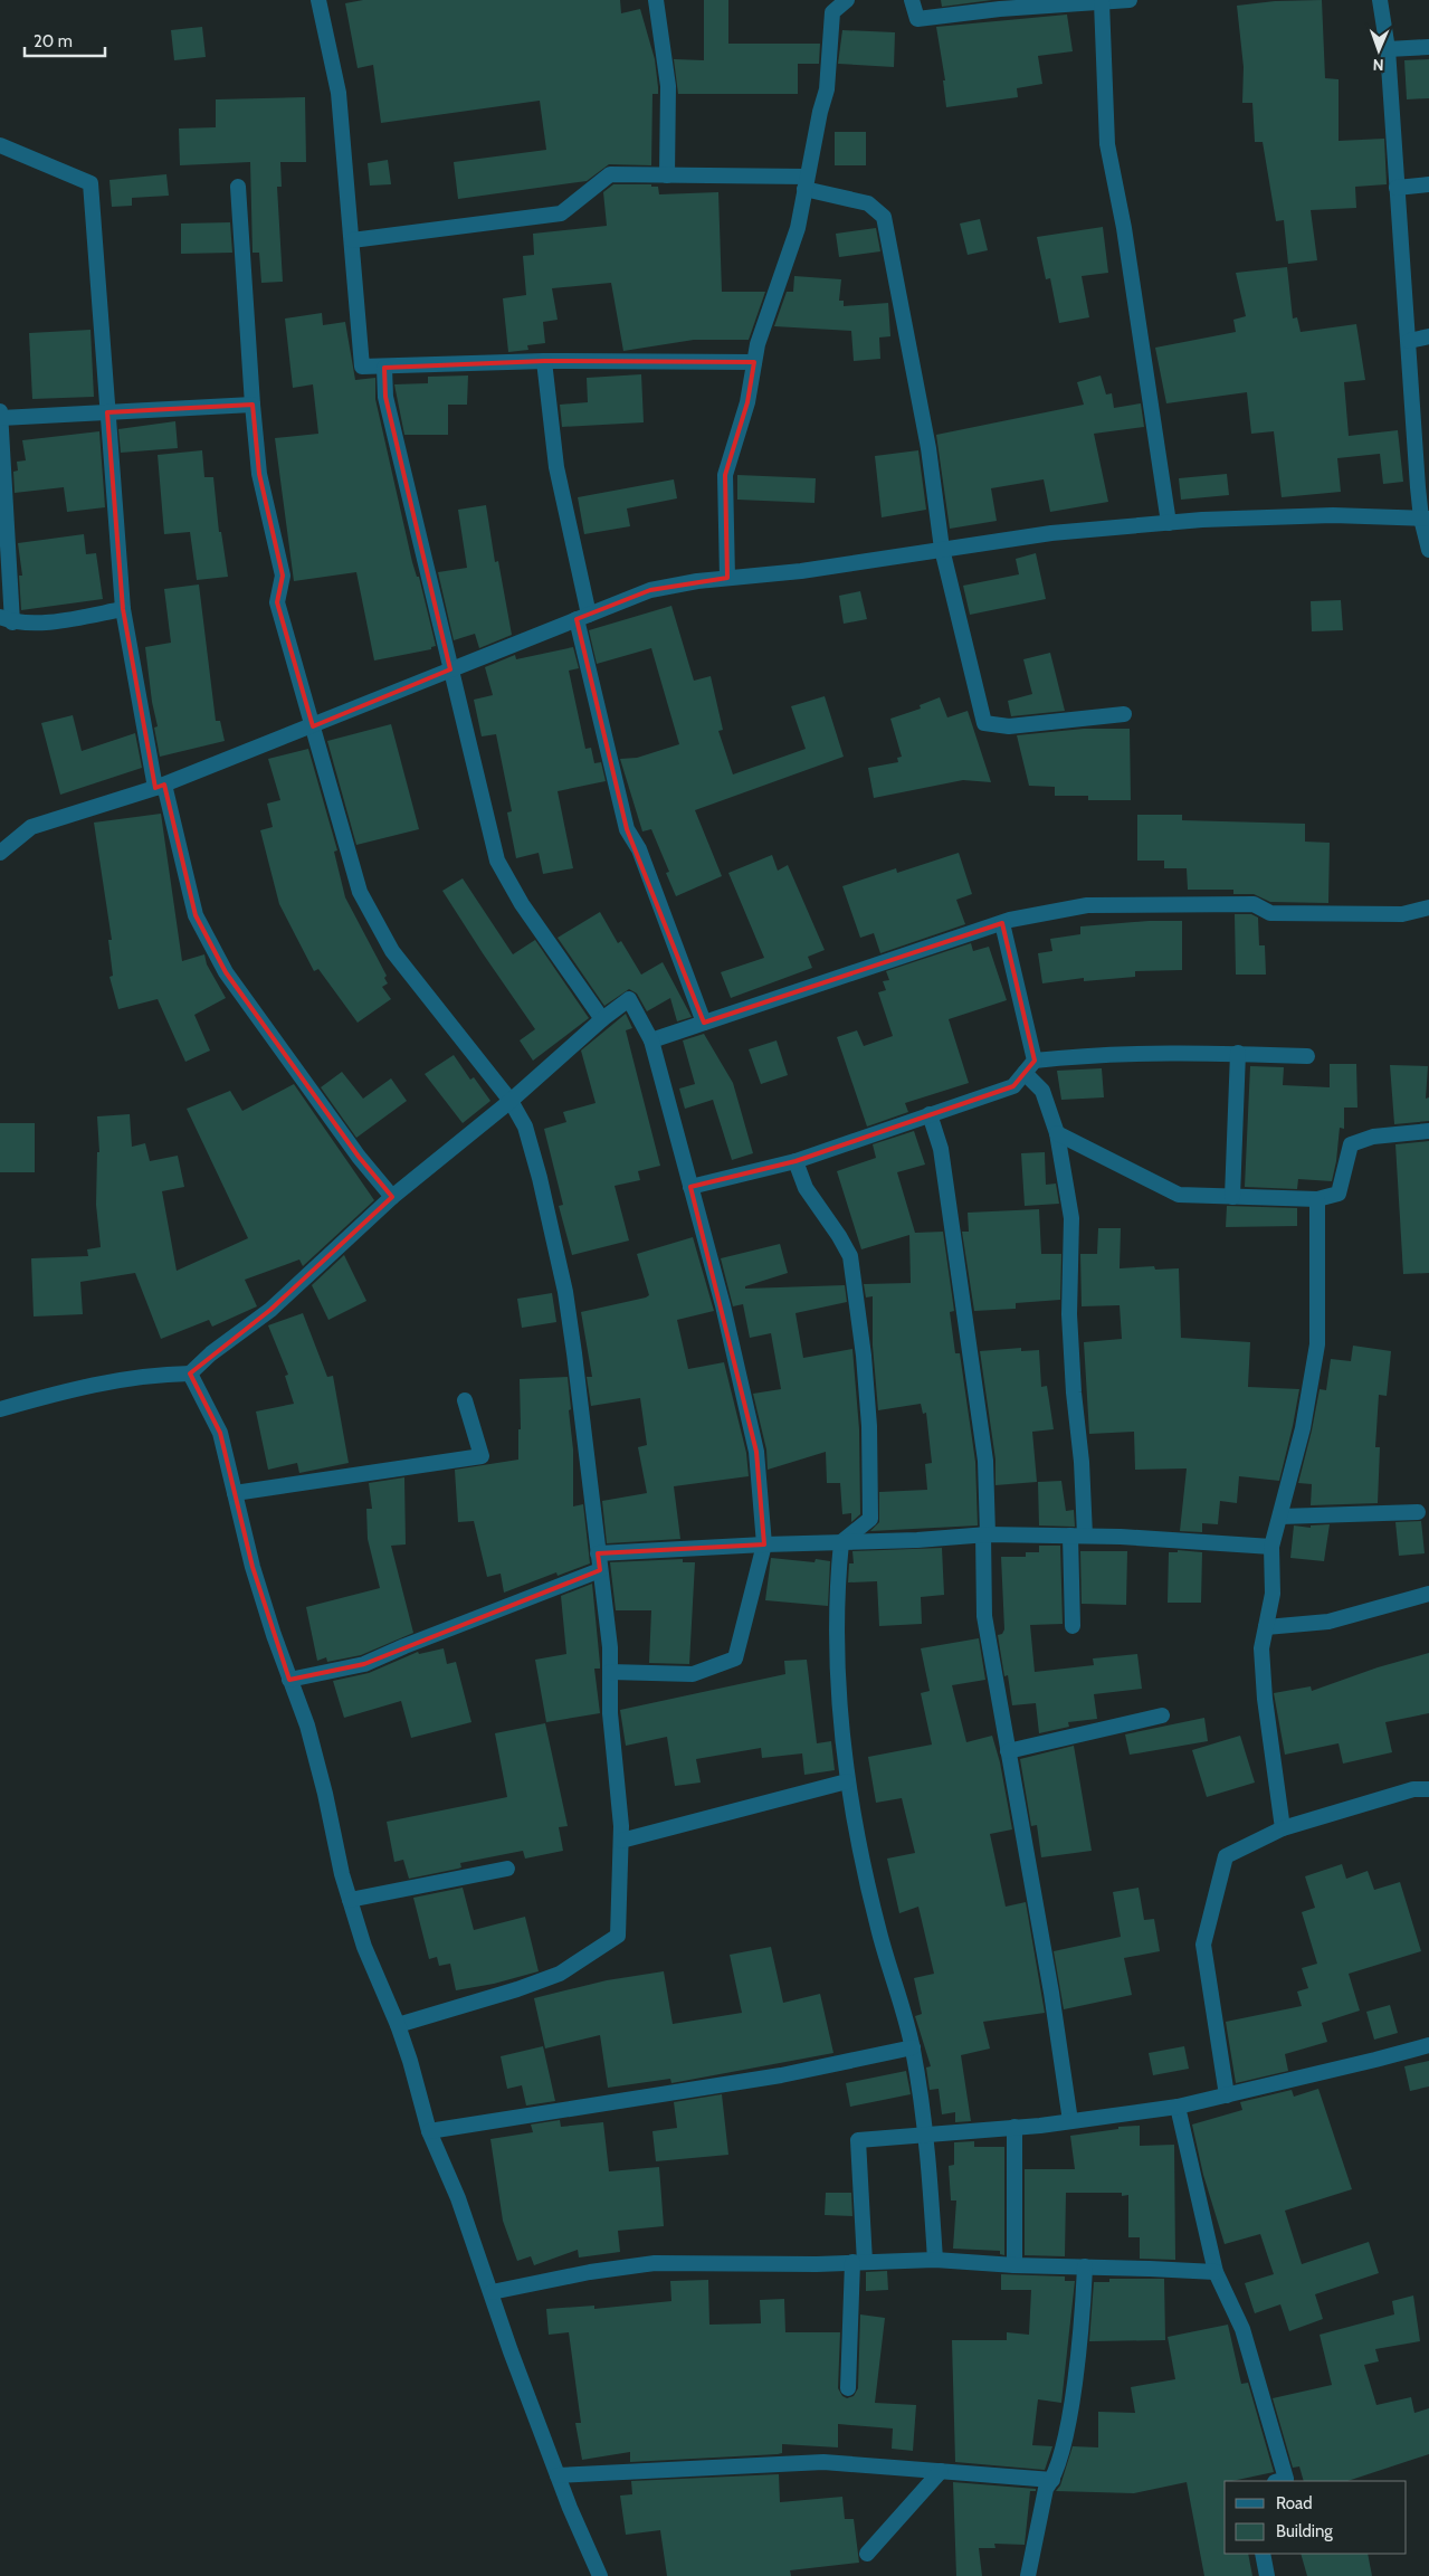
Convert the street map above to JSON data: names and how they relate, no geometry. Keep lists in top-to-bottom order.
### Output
{
  "legend": ["Road", "Building"],
  "scale_bar": "20 m",
  "north": "bottom"
}
